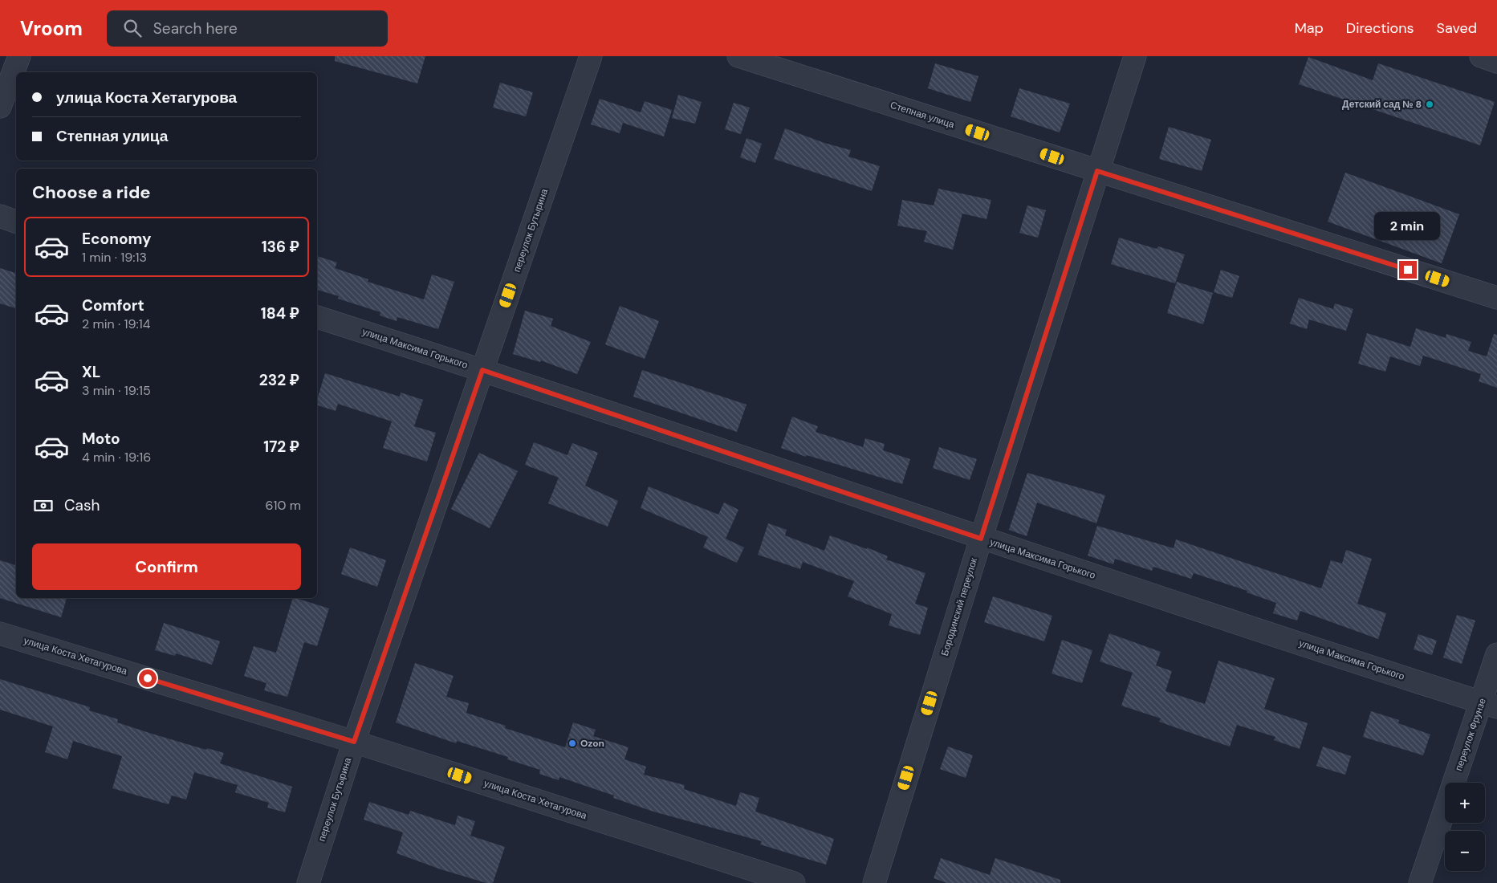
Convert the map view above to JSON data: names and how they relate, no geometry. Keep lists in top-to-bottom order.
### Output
{
  "streets": {
    "street": [
      "Степная улица",
      "переулок Бутырина",
      "улица Максима Горького",
      "Бородинский переулок",
      "улица Коста Хетагурова",
      "переулок Фрунзе"
    ]
  },
  "crossings": [
    ["Степная улица", "Бородинский переулок"],
    ["переулок Бутырина", "улица Максима Горького"],
    ["переулок Бутырина", "улица Коста Хетагурова"],
    ["улица Максима Горького", "Бородинский переулок"],
    ["улица Максима Горького", "переулок Фрунзе"]
  ],
  "places": ["Детский сад № 8", "Ozon"],
  "page": {
    "header": "Vroom",
    "search": "Search here",
    "nav": ["Map", "Directions", "Saved"],
    "banner": ["улица Коста Хетагурова", "Степная улица"],
    "heading": "Choose a ride",
    "bubble": "2 min",
    "list": [
      {
        "name": "Economy",
        "note": "1 min · 19:13",
        "value": "136 ₽"
      },
      {
        "name": "Comfort",
        "note": "2 min · 19:14",
        "value": "184 ₽"
      },
      {
        "name": "XL",
        "note": "3 min · 19:15",
        "value": "232 ₽"
      },
      {
        "name": "Moto",
        "note": "4 min · 19:16",
        "value": "172 ₽"
      }
    ],
    "pay": ["Cash", "610 m"],
    "buttons": "Confirm",
    "map_buttons": ["+", "−"]
  }
}
